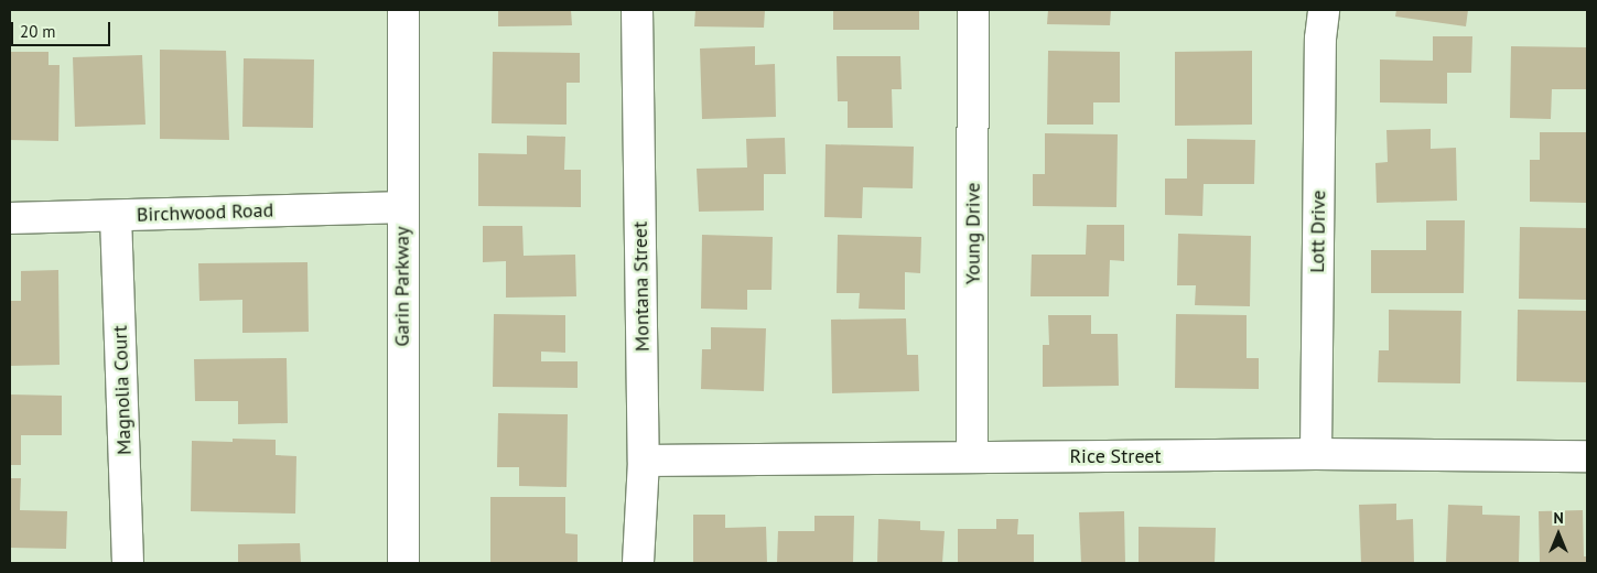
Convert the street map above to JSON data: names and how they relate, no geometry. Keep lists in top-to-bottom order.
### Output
{
  "streets": {
    "street": [
      "Birchwood Road",
      "Lott Drive",
      "Young Drive",
      "Garin Parkway",
      "Montana Street",
      "Magnolia Court",
      "Rice Street"
    ]
  },
  "crossings": [
    ["Birchwood Road", "Garin Parkway"],
    ["Birchwood Road", "Magnolia Court"],
    ["Lott Drive", "Rice Street"],
    ["Young Drive", "Rice Street"],
    ["Montana Street", "Rice Street"]
  ],
  "scale_bar": "20 m",
  "north": "top"
}
